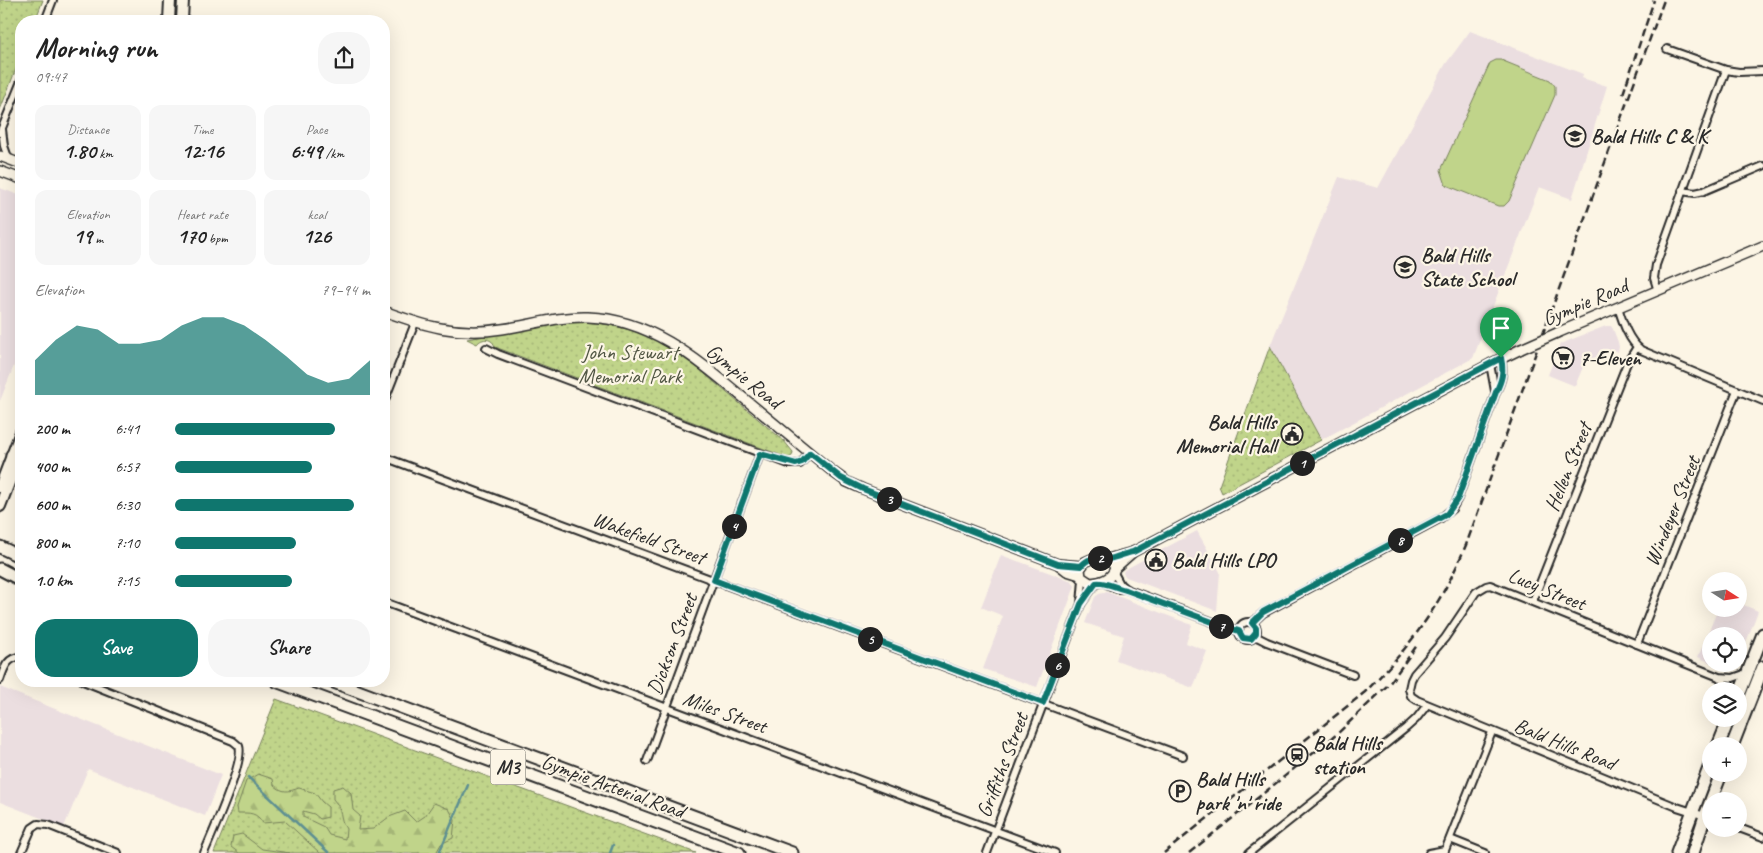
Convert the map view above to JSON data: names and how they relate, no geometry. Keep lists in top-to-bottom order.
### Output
{
  "streets": {
    "highway": ["M3", "Gympie Arterial Road"],
    "main road": ["Gympie Road"],
    "street": [
      "Hellen Street",
      "Windeyer Street",
      "Wakefield Street",
      "Lucy Street",
      "Dickson Street",
      "Miles Street",
      "Bald Hills Road",
      "Griffiths Street"
    ]
  },
  "crossings": [
    ["Gympie Road", "Griffiths Street"],
    ["Hellen Street", "Lucy Street"],
    ["Windeyer Street", "Lucy Street"],
    ["Wakefield Street", "Dickson Street"],
    ["Wakefield Street", "Griffiths Street"],
    ["Lucy Street", "Bald Hills Road"],
    ["Dickson Street", "Miles Street"],
    ["Miles Street", "Griffiths Street"]
  ],
  "parks": ["John Stewart Memorial Park"],
  "places": {
    "school or university": ["Bald Hills C & K", "Bald Hills State School"],
    "supermarket": ["7-Eleven"],
    "public building": ["Bald Hills Memorial Hall", "Bald Hills LPO"],
    "station": ["Bald Hills station"],
    "parking": ["Bald Hills park 'n' ride"]
  },
  "north": "right",
  "page": {
    "heading": ["Morning run", "09:47"],
    "stats": [
      ["Distance", "1.80 km"],
      ["Time", "12:16"],
      ["Pace", "6:49 /km"],
      ["Elevation", "19 m"],
      ["Heart rate", "170 bpm"],
      ["kcal", "126"]
    ],
    "chart": ["Elevation", "79–94 m"],
    "list": [
      {
        "name": "200 m",
        "note": "6:41"
      },
      {
        "name": "400 m",
        "note": "6:57"
      },
      {
        "name": "600 m",
        "note": "6:30"
      },
      {
        "name": "800 m",
        "note": "7:10"
      },
      {
        "name": "1.0 km",
        "note": "7:15"
      }
    ],
    "pins": [
      "1",
      "3",
      "4",
      "8",
      "2",
      "7",
      "5",
      "6"
    ],
    "map_buttons": ["+", "−"],
    "buttons": ["Save", "Share"]
  }
}
